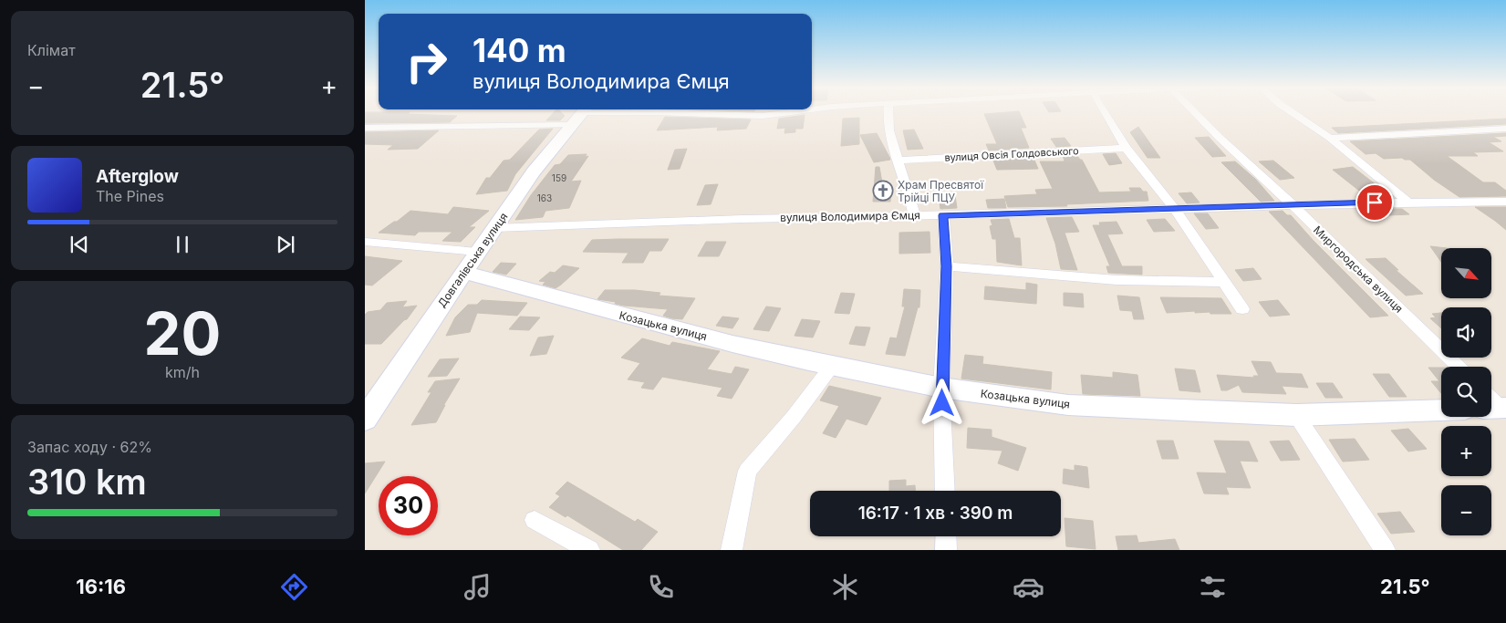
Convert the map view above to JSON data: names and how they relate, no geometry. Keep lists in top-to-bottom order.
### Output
{
  "streets": {
    "street": [
      "вулиця Овсія Голдовського",
      "вулиця Володимира Ємця",
      "Довгалівська вулиця",
      "Миргородська вулиця",
      "Козацька вулиця"
    ]
  },
  "crossings": [
    ["вулиця Володимира Ємця", "Довгалівська вулиця"],
    ["вулиця Володимира Ємця", "Миргородська вулиця"],
    ["Довгалівська вулиця", "Козацька вулиця"]
  ],
  "places": {
    "church": ["Храм Пресвятої Трійці ПЦУ"]
  },
  "house_numbers": ["159", "163"],
  "north": "bottom right",
  "page": {
    "tile": [
      "Клімат",
      ["20", "km/h"],
      ["Запас ходу · 62%", "310 km"]
    ],
    "turn": ["140 m", "вулиця Володимира Ємця"],
    "heat": ["−", "21.5°", "+"],
    "song": ["Afterglow", "The Pines"],
    "map_buttons": ["+", "−"],
    "limit": "30",
    "trip": "16:17 · 1 хв · 390 m",
    "tabs": ["16:16", "21.5°"]
  }
}
